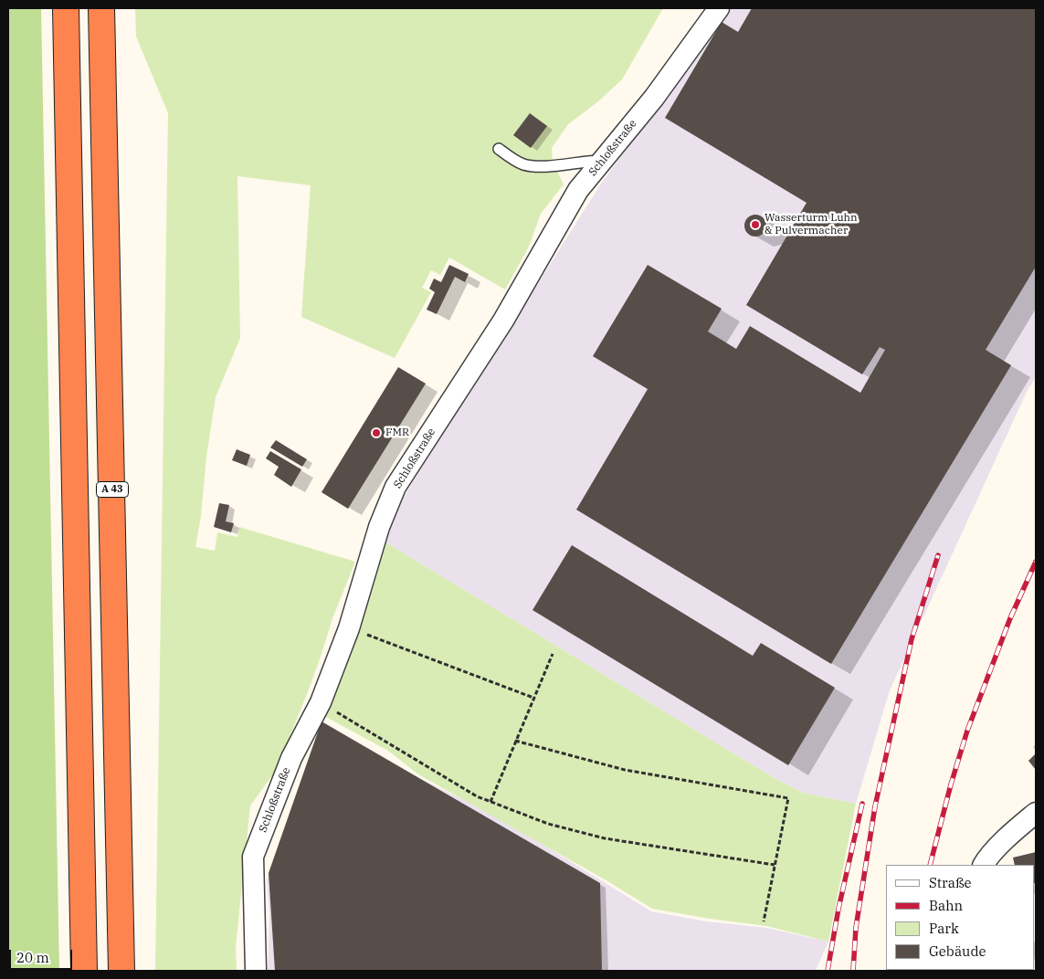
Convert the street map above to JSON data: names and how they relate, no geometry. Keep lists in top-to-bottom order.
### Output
{
  "streets": {
    "highway": ["A 43"],
    "street": ["Schloßstraße"]
  },
  "places": ["Wasserturm Luhn & Pulvermacher", "FMR"],
  "legend": [
    "Straße",
    "Bahn",
    "Park",
    "Gebäude"
  ],
  "scale_bar": "20 m"
}
